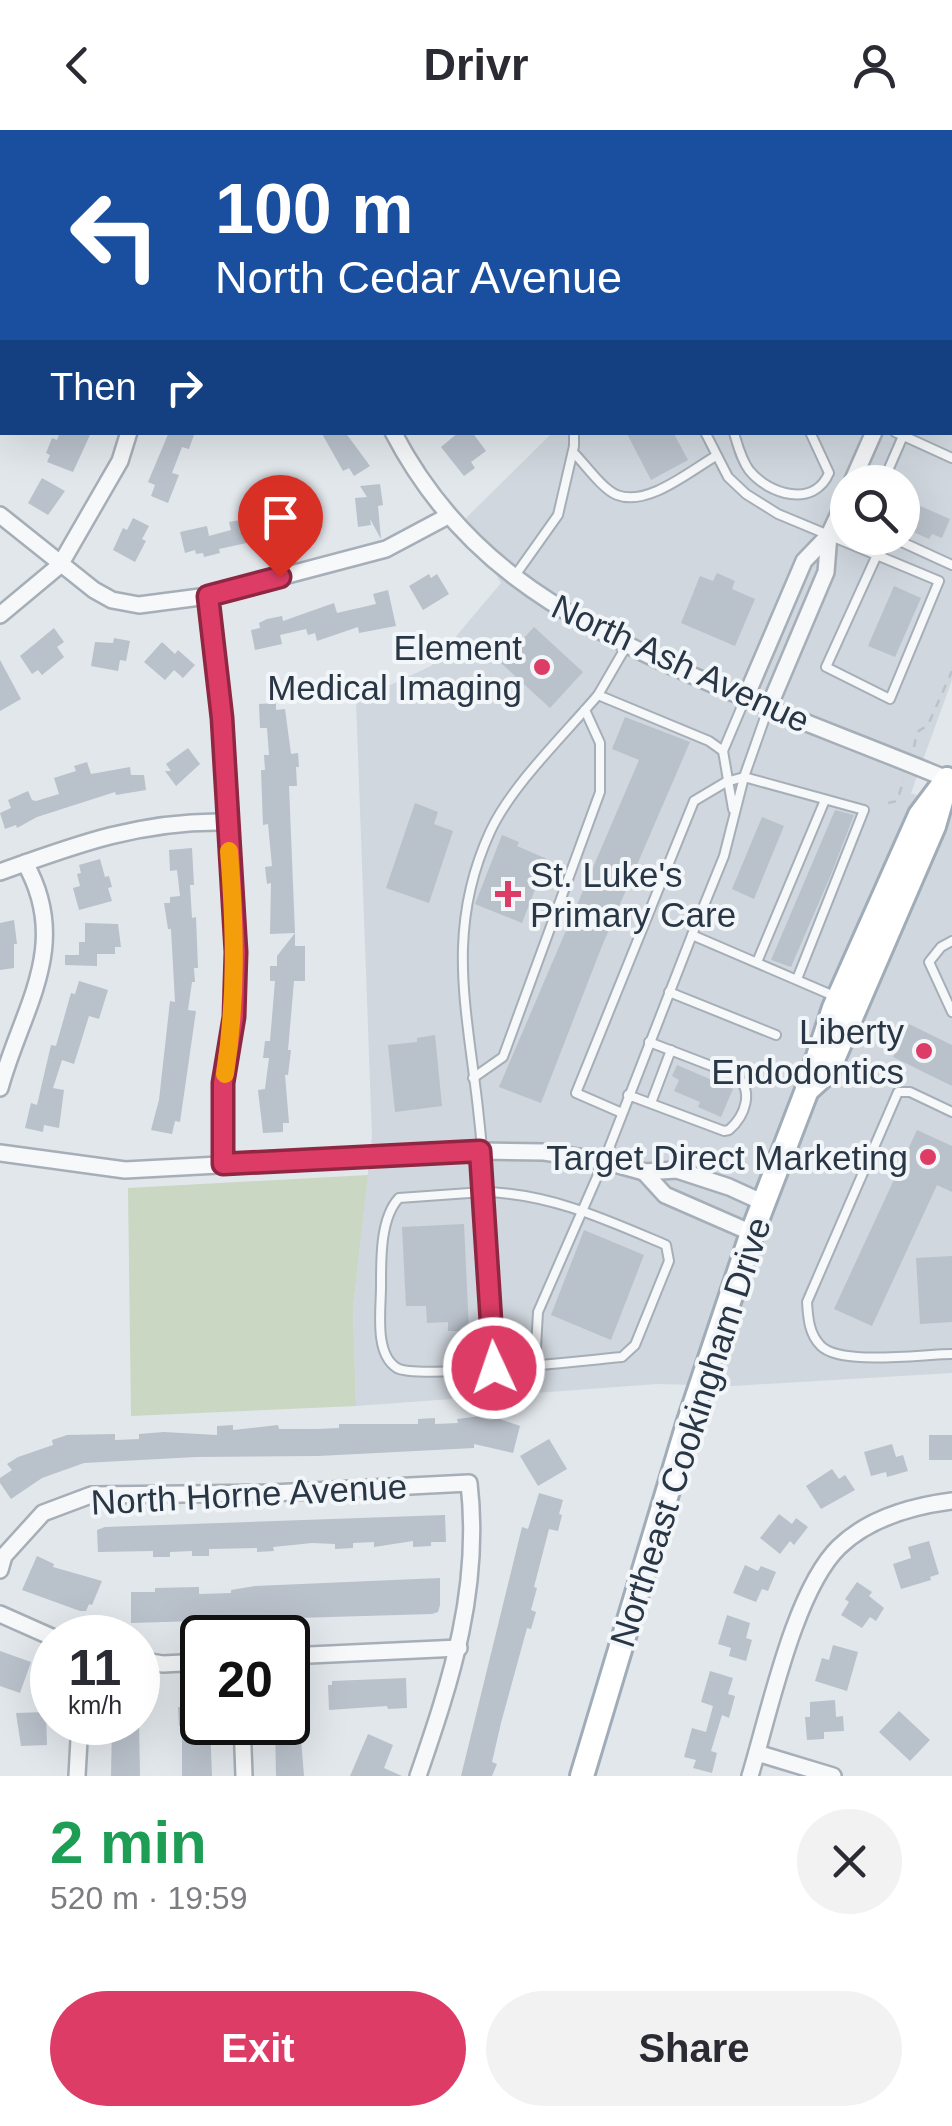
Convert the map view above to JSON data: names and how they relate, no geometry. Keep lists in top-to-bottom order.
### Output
{
  "streets": {
    "main road": ["Northeast Cookingham Drive"],
    "street": ["North Ash Avenue", "North Horne Avenue"]
  },
  "crossings": [
    ["North Ash Avenue", "Northeast Cookingham Drive"]
  ],
  "places": {
    "other": ["Element Medical Imaging", "Liberty Endodontics", "Target Direct Marketing"],
    "health": ["St. Luke's Primary Care"]
  },
  "page": {
    "header": "Drivr",
    "turn": ["100 m", "North Cedar Avenue"],
    "then": "Then",
    "speed": "11 km/h",
    "limit": "20",
    "heading": ["2 min", "520 m · 19:59"],
    "buttons": ["Exit", "Share"]
  }
}
